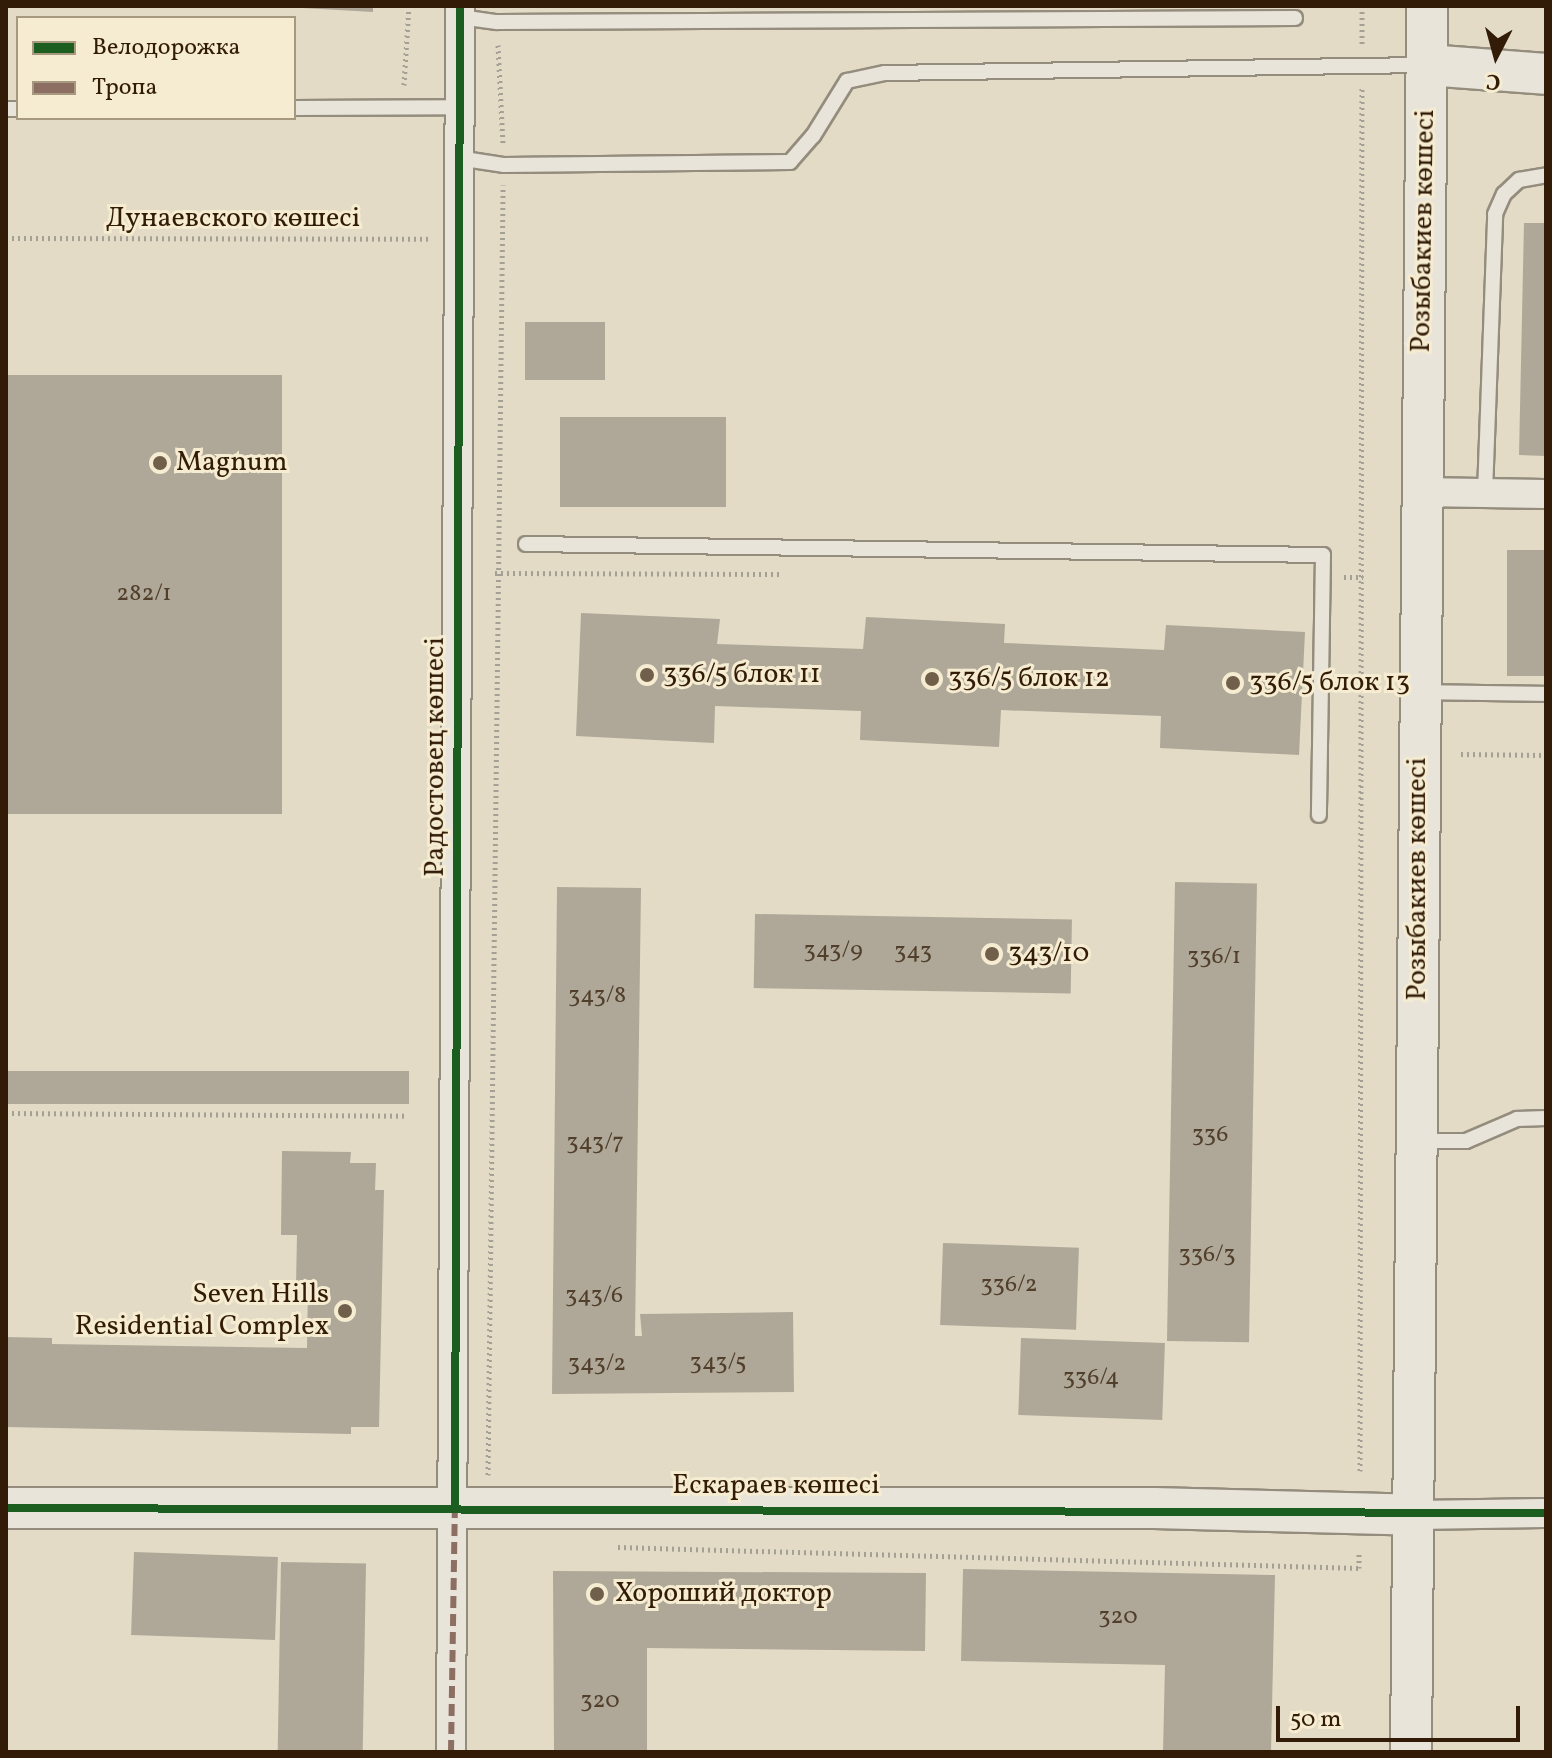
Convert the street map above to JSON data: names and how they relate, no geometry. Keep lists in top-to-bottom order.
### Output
{
  "streets": {
    "main road": ["Розыбакиев көшесі", "Ескараев көшесі"],
    "street": ["Радостовец көшесі"],
    "path": ["Дунаевского көшесі"]
  },
  "crossings": [
    ["Дунаевского көшесі", "Радостовец көшесі"],
    ["Розыбакиев көшесі", "Ескараев көшесі"],
    ["Радостовец көшесі", "Ескараев көшесі"]
  ],
  "places": [
    "Magnum",
    "336/5 блок 11",
    "336/5 блок 12",
    "336/5 блок 13",
    "343/10",
    "Seven Hills Residential Complex",
    "Хороший доктор"
  ],
  "house_numbers": [
    "282/1",
    "343/9",
    "343",
    "336/1",
    "343/8",
    "336",
    "343/7",
    "336/3",
    "336/2",
    "343/6",
    "343/5",
    "343/2",
    "336/4",
    "320",
    "320"
  ],
  "legend": ["Велодорожка", "Тропа"],
  "scale_bar": "50 m",
  "north": "bottom"
}
